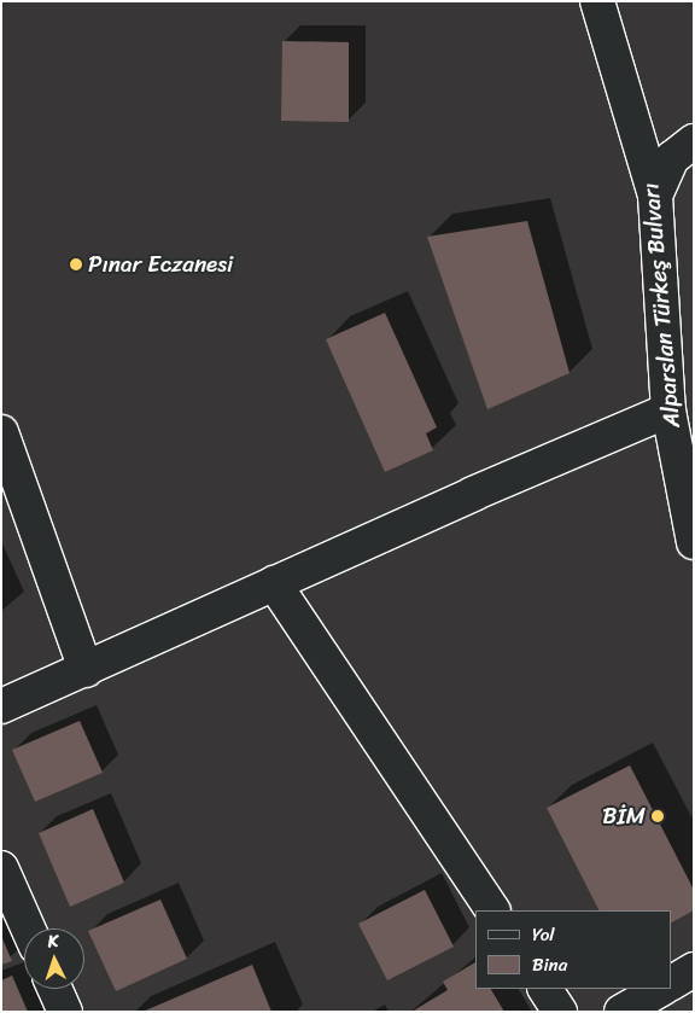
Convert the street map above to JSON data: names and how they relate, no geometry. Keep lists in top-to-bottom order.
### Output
{
  "streets": {
    "street": ["Alparslan Türkeş Bulvarı"]
  },
  "places": ["Pınar Eczanesi", "BİM"],
  "legend": ["Yol", "Bina"],
  "north": "top"
}
